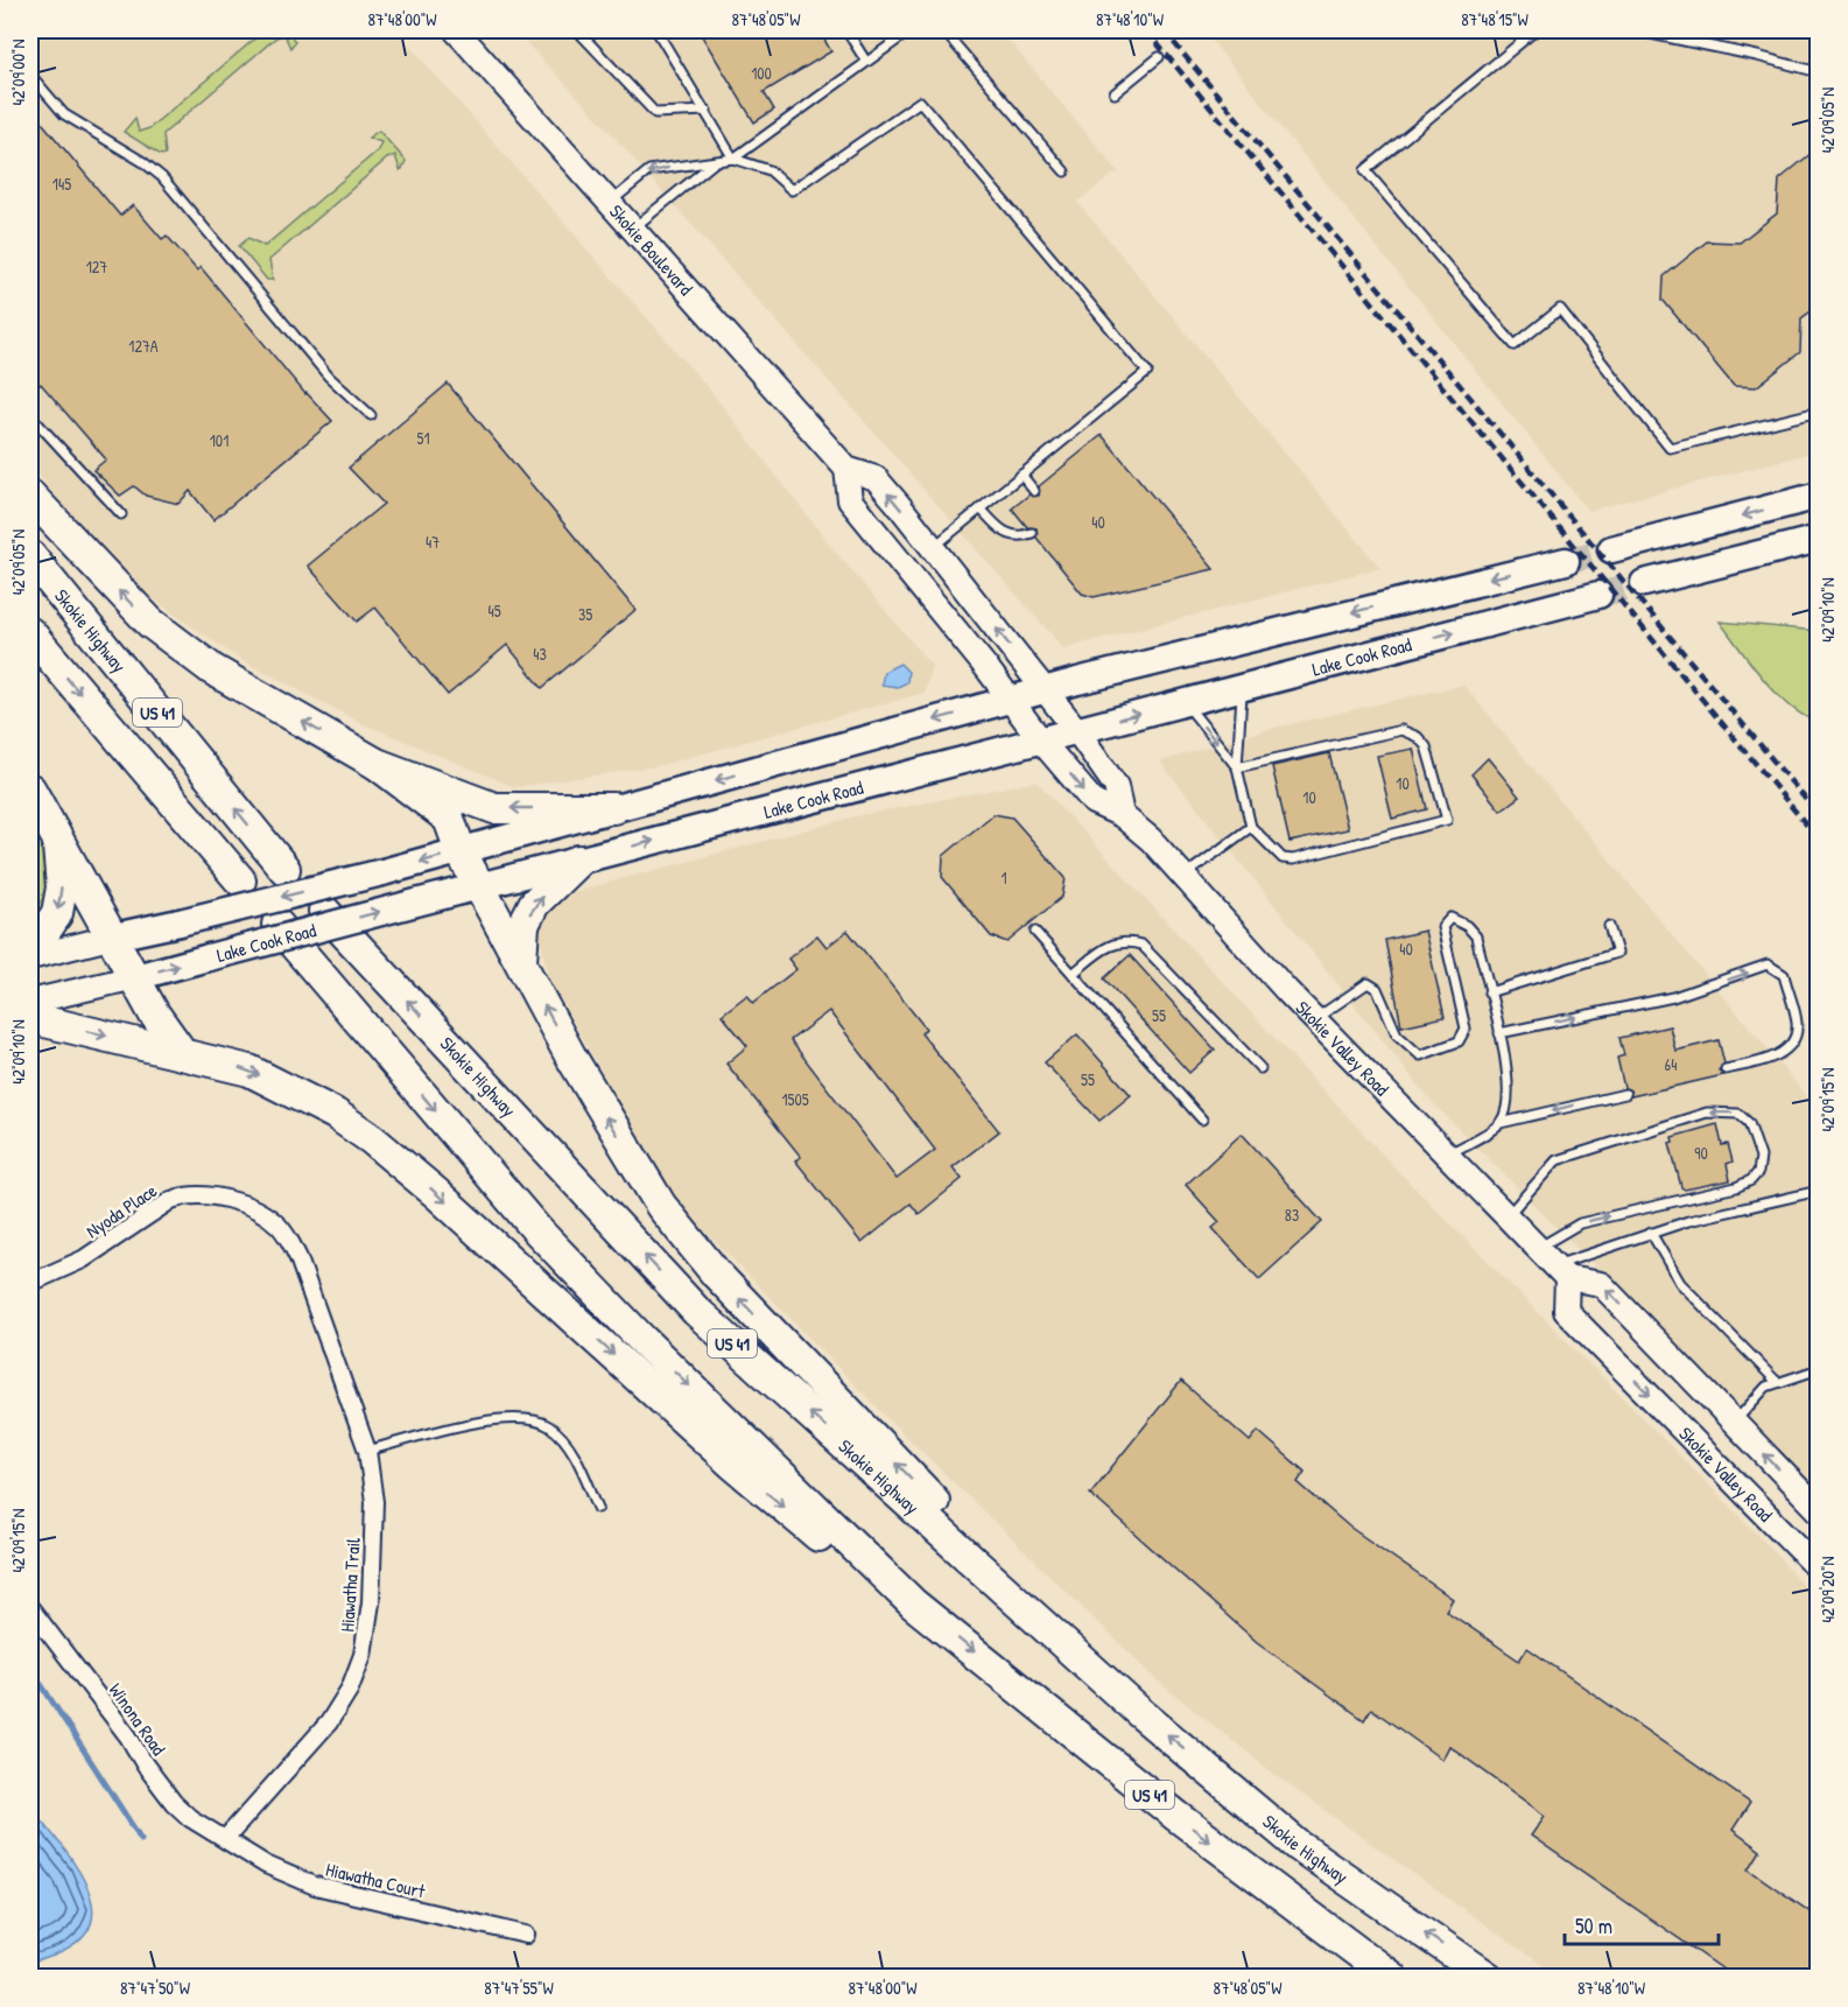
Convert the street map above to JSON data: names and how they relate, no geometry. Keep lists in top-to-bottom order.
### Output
{
  "streets": {
    "highway": ["Skokie Highway", "US 41"],
    "main road": ["Skokie Boulevard", "Lake Cook Road", "Skokie Valley Road"],
    "street": [
      "Nyoda Place",
      "Hiawatha Trail",
      "Winona Road",
      "Hiawatha Court"
    ]
  },
  "crossings": [
    ["Skokie Boulevard", "Lake Cook Road"],
    ["Lake Cook Road", "Skokie Valley Road"],
    ["Nyoda Place", "Hiawatha Trail"],
    ["Hiawatha Trail", "Winona Road"],
    ["Hiawatha Trail", "Hiawatha Court"],
    ["Winona Road", "Hiawatha Court"]
  ],
  "house_numbers": [
    "100",
    "145",
    "127",
    "127A",
    "51",
    "101",
    "40",
    "47",
    "45",
    "35",
    "43",
    "10",
    "10",
    "1",
    "40",
    "55",
    "64",
    "55",
    "1505",
    "90",
    "83"
  ],
  "scale_bar": "50 m",
  "coordinates": [
    "87°48'00\"W",
    "87°48'05\"W",
    "87°48'10\"W",
    "87°48'15\"W",
    "42°09'00\"N",
    "42°09'05\"N",
    "42°09'10\"N",
    "42°09'15\"N",
    "42°09'20\"N",
    "87°47'50\"W",
    "87°47'55\"W"
  ]
}
